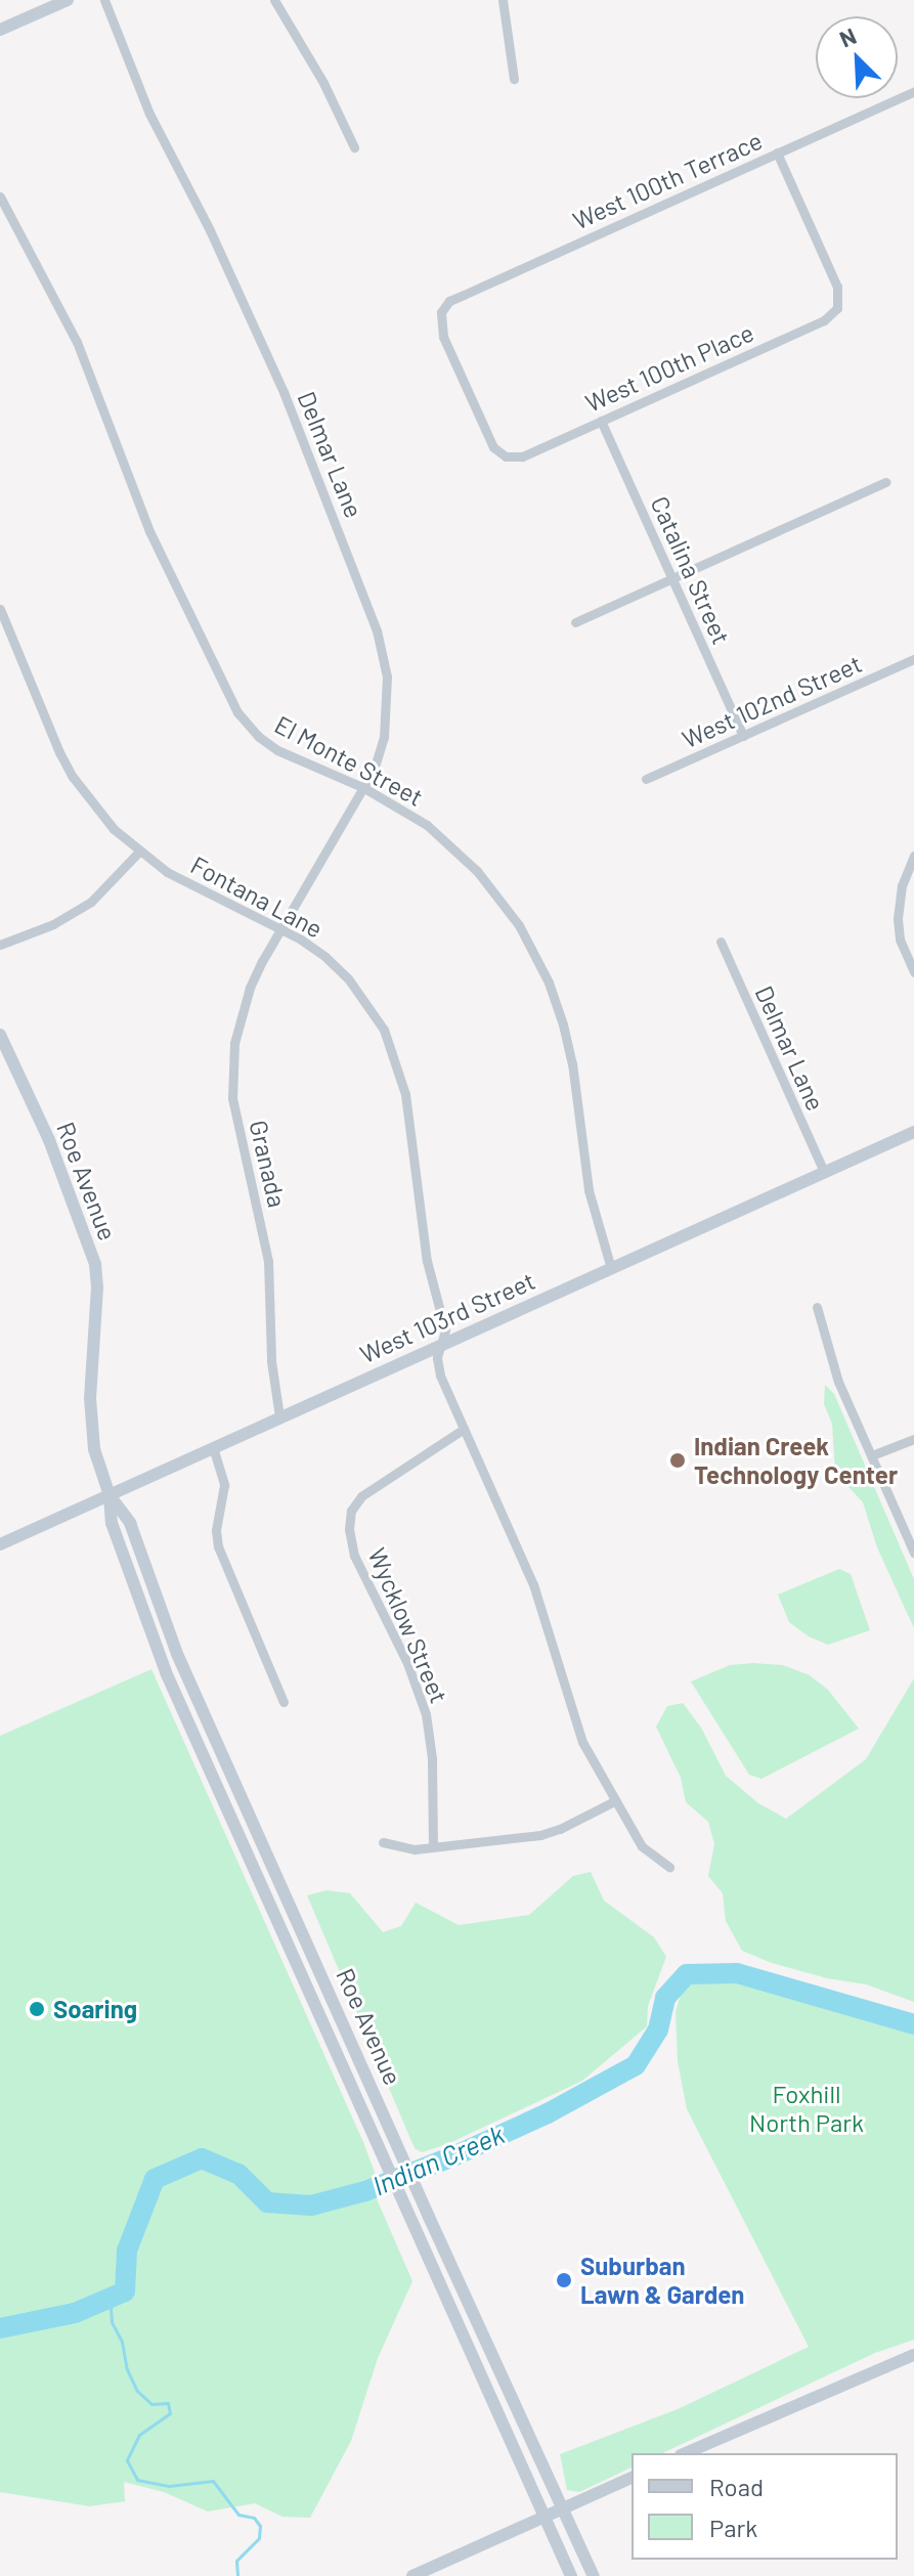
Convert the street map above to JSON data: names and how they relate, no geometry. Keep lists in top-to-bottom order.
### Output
{
  "streets": {
    "main road": ["Roe Avenue", "West 103rd Street"],
    "street": [
      "West 100th Terrace",
      "West 100th Place",
      "Delmar Lane",
      "Catalina Street",
      "West 102nd Street",
      "El Monte Street",
      "Fontana Lane",
      "Granada",
      "Wycklow Street"
    ]
  },
  "crossings": [
    ["West 100th Terrace", "West 100th Place"],
    ["West 100th Place", "Catalina Street"],
    ["Delmar Lane", "El Monte Street"],
    ["Delmar Lane", "Fontana Lane"],
    ["Delmar Lane", "Granada"],
    ["Delmar Lane", "West 103rd Street"],
    ["Catalina Street", "West 102nd Street"],
    ["El Monte Street", "West 103rd Street"],
    ["Fontana Lane", "Granada"],
    ["Fontana Lane", "West 103rd Street"],
    ["Granada", "West 103rd Street"],
    ["Roe Avenue", "West 103rd Street"]
  ],
  "water": ["Indian Creek"],
  "parks": ["Foxhill North Park"],
  "places": ["Indian Creek Technology Center", "Soaring", "Suburban Lawn & Garden"],
  "legend": ["Road", "Park"],
  "north": "top left"
}
